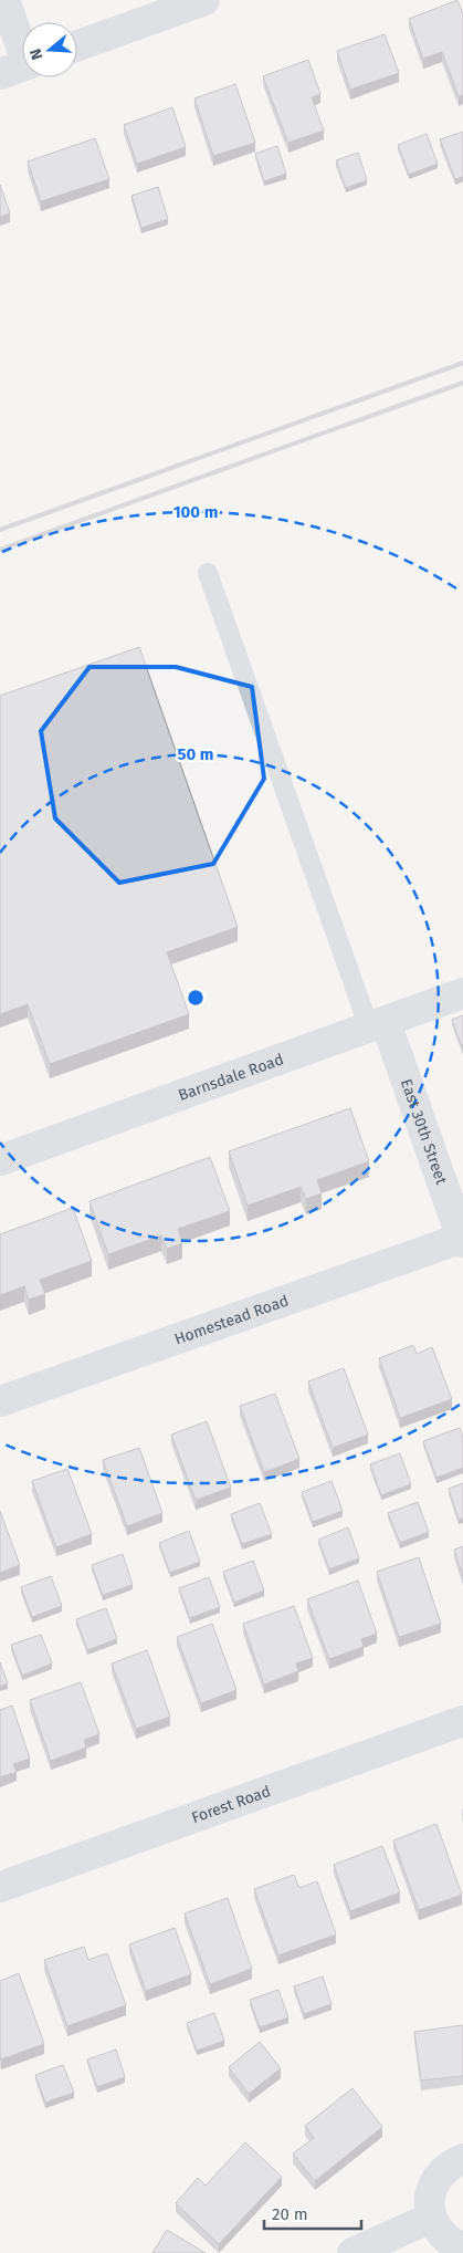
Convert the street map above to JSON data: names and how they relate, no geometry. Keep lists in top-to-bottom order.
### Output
{
  "streets": {
    "street": [
      "Barnsdale Road",
      "East 30th Street",
      "Homestead Road",
      "Forest Road"
    ]
  },
  "crossings": [
    ["Barnsdale Road", "East 30th Street"],
    ["East 30th Street", "Homestead Road"]
  ],
  "scale_bar": "20 m",
  "north": "left",
  "rings": ["100 m", "50 m"]
}
